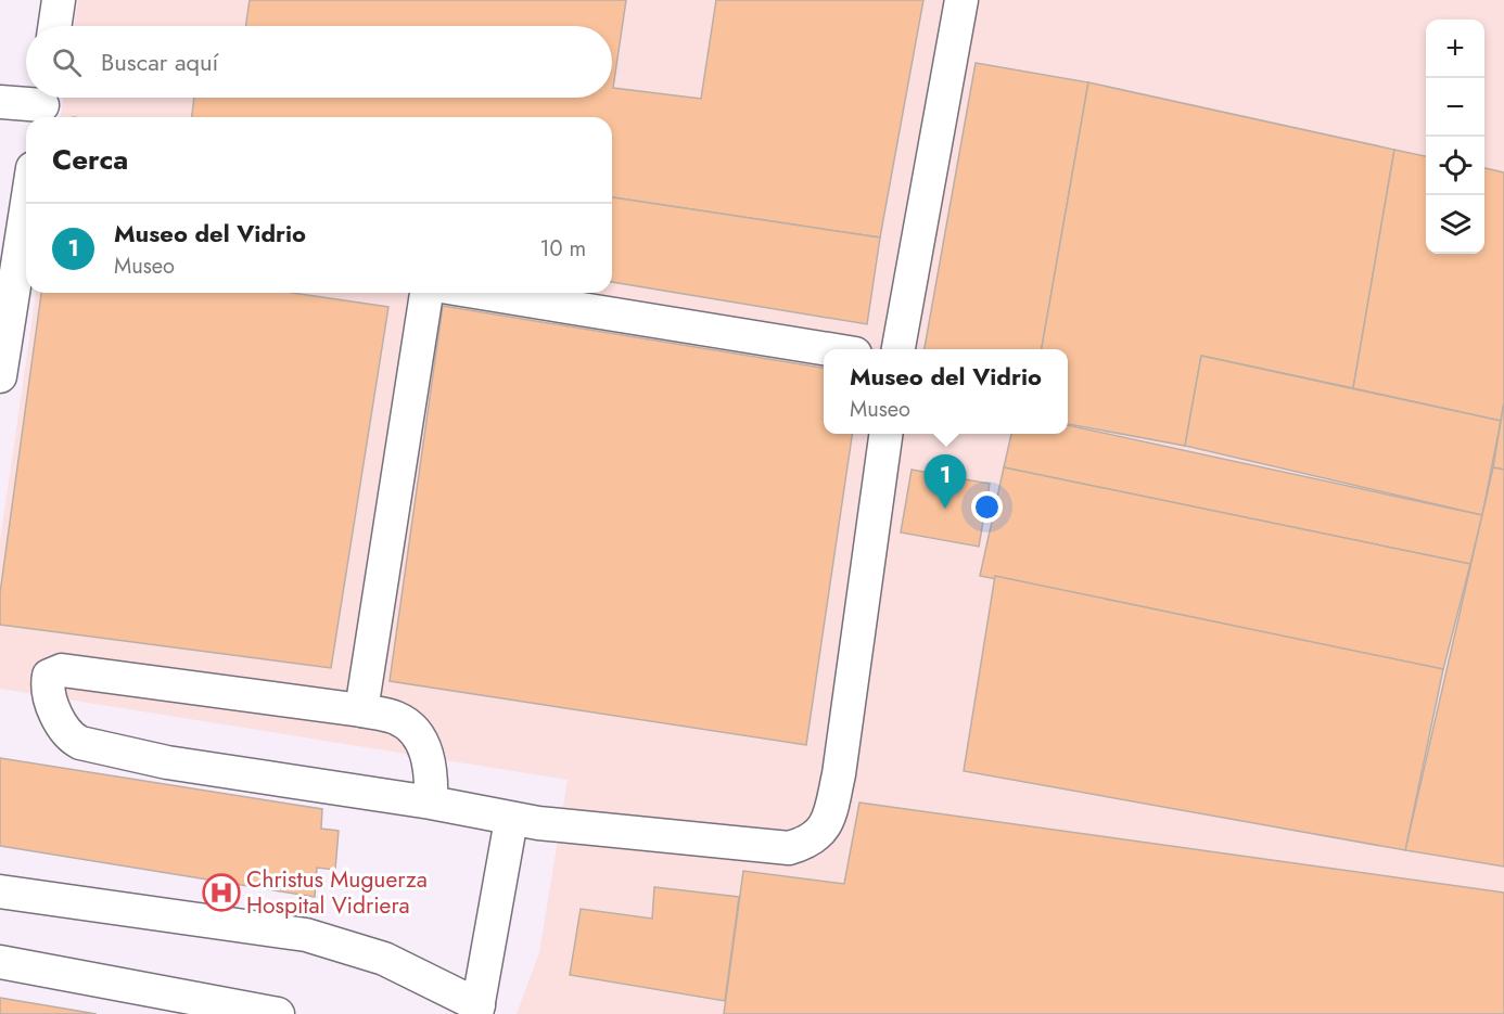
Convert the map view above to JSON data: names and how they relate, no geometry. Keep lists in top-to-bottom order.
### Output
{
  "places": {
    "hospital": ["Christus Muguerza Hospital Vidriera"]
  },
  "page": {
    "map_buttons": ["+", "−"],
    "search": "Buscar aquí",
    "heading": "Cerca",
    "list": [
      {
        "mark": "1",
        "name": "Museo del Vidrio",
        "note": "Museo",
        "value": "10 m"
      }
    ],
    "popup": ["Museo del Vidrio", "Museo"],
    "pins": "1"
  }
}
